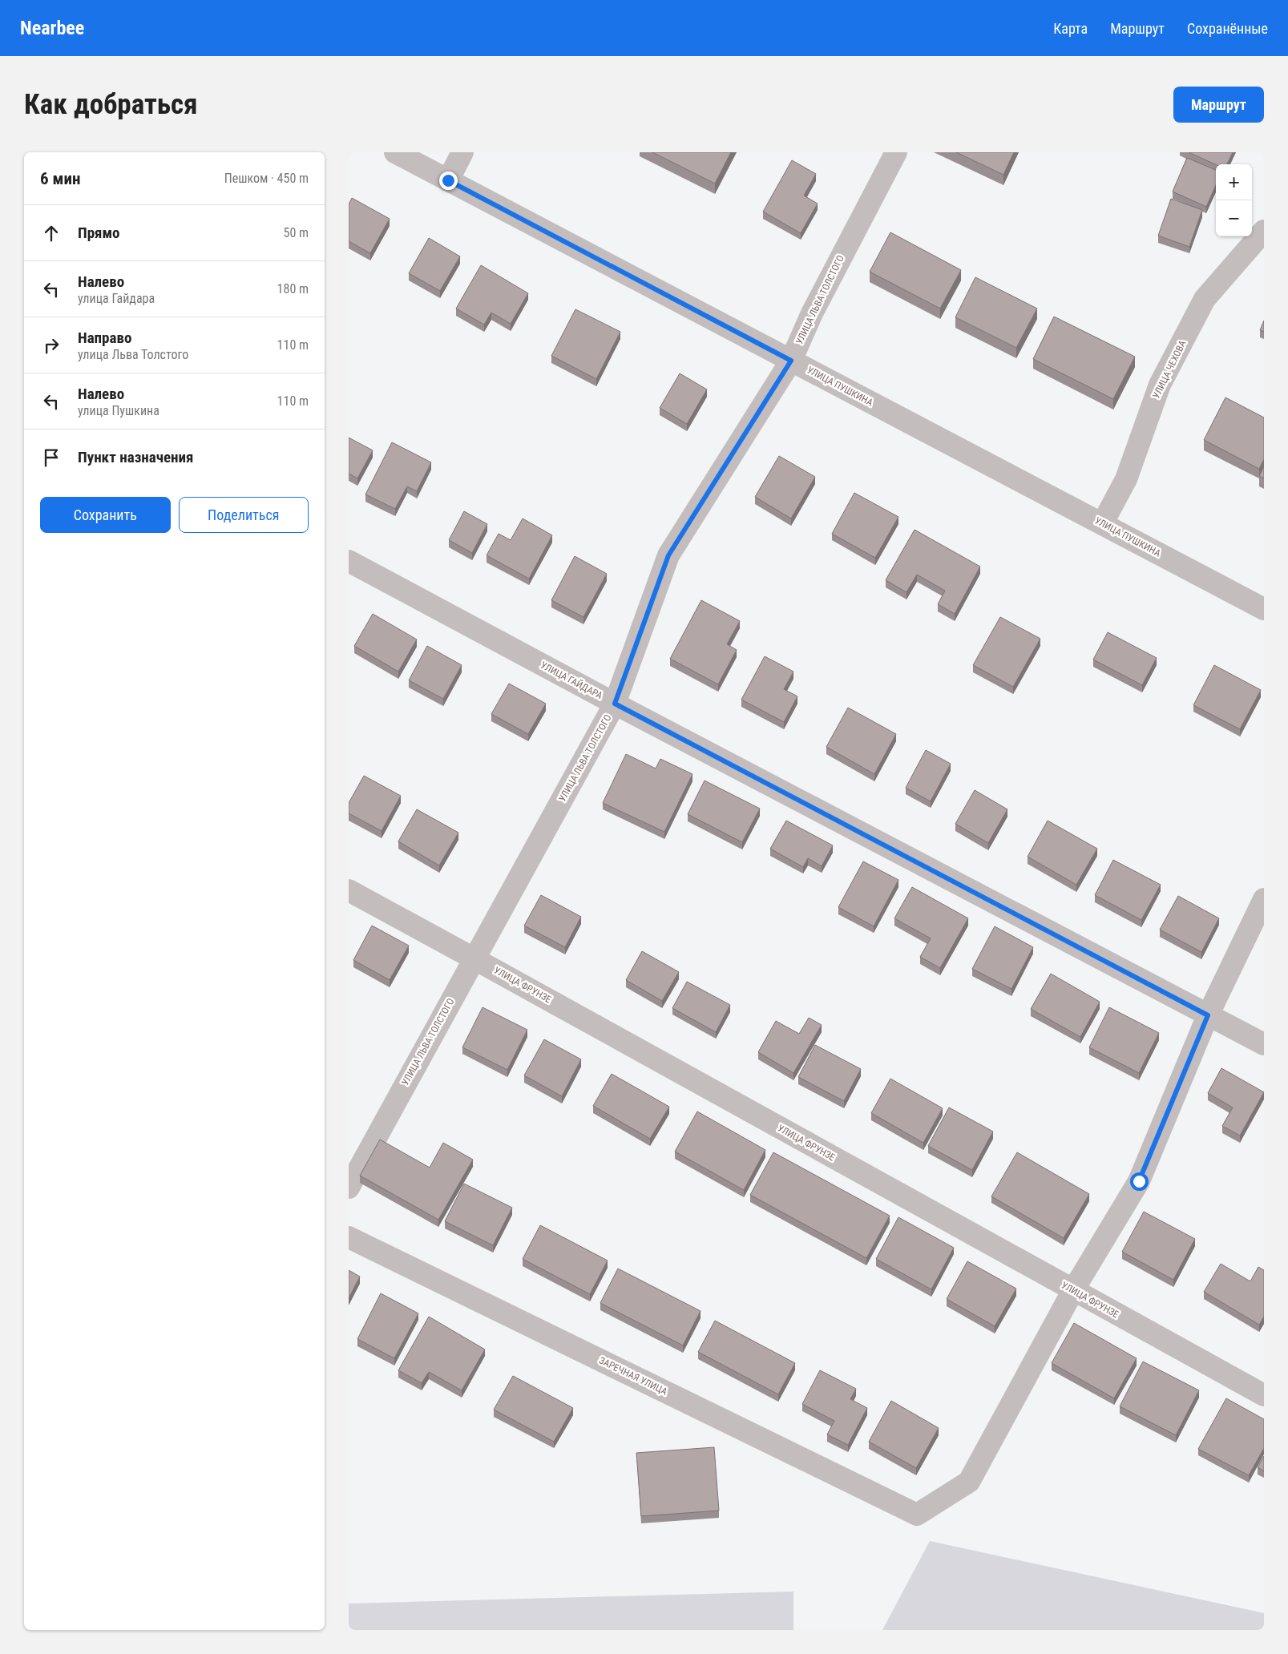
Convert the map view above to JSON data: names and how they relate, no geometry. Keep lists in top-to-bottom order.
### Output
{
  "streets": {
    "street": [
      "УЛИЦА ЛЬВА ТОЛСТОГО",
      "УЛИЦА ЧЕХОВА",
      "УЛИЦА ПУШКИНА",
      "УЛИЦА ГАЙДАРА",
      "УЛИЦА ФРУНЗЕ",
      "ЗАРЕЧНАЯ УЛИЦА"
    ]
  },
  "crossings": [
    ["УЛИЦА ЛЬВА ТОЛСТОГО", "УЛИЦА ПУШКИНА"],
    ["УЛИЦА ЛЬВА ТОЛСТОГО", "УЛИЦА ГАЙДАРА"],
    ["УЛИЦА ЛЬВА ТОЛСТОГО", "УЛИЦА ФРУНЗЕ"],
    ["УЛИЦА ЧЕХОВА", "УЛИЦА ПУШКИНА"],
    ["УЛИЦА ФРУНЗЕ", "ЗАРЕЧНАЯ УЛИЦА"]
  ],
  "page": {
    "header": "Nearbee",
    "nav": ["Карта", "Маршрут", "Сохранённые"],
    "buttons": [
      "Маршрут",
      ["Сохранить", "Поделиться"]
    ],
    "title": "Как добраться",
    "heading": ["6 мин", "Пешком · 450 m"],
    "map_buttons": ["+", "−"],
    "list": [
      ["Прямо", "50 m"],
      ["Налево", "улица Гайдара", "180 m"],
      ["Направо", "улица Льва Толстого", "110 m"],
      ["Налево", "улица Пушкина", "110 m"],
      "Пункт назначения"
    ]
  }
}
